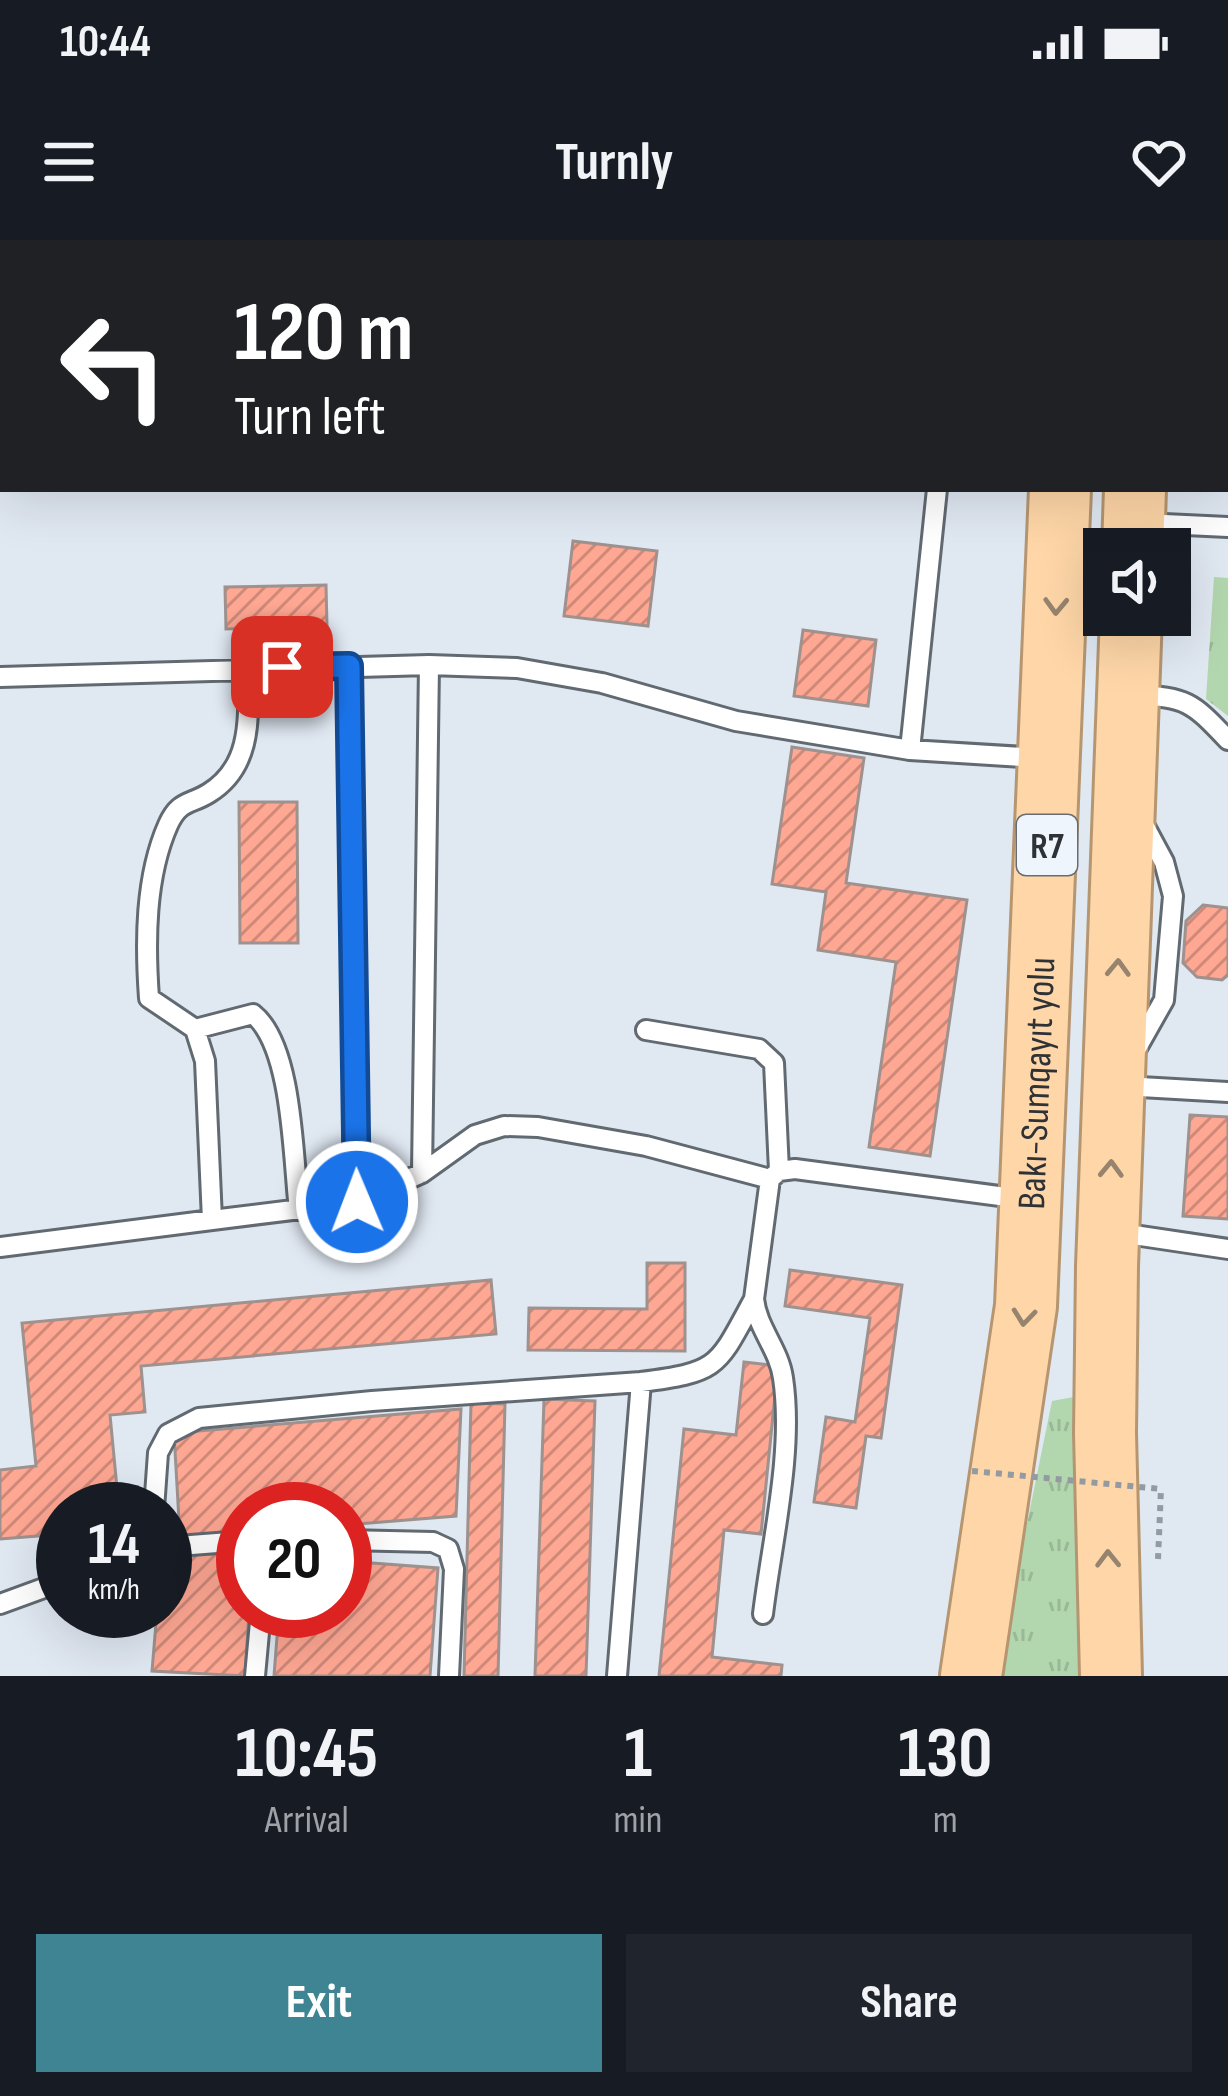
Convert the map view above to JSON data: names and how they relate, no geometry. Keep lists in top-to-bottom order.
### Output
{
  "streets": {
    "highway": ["R7", "Bakı-Sumqayıt yolu"]
  },
  "page": {
    "status": "10:44",
    "header": "Turnly",
    "turn": ["120 m", "Turn left"],
    "speed": "14 km/h",
    "limit": "20",
    "eta": [
      "10:45",
      "Arrival",
      "1",
      "min",
      "130",
      "m"
    ],
    "buttons": ["Exit", "Share"]
  }
}
